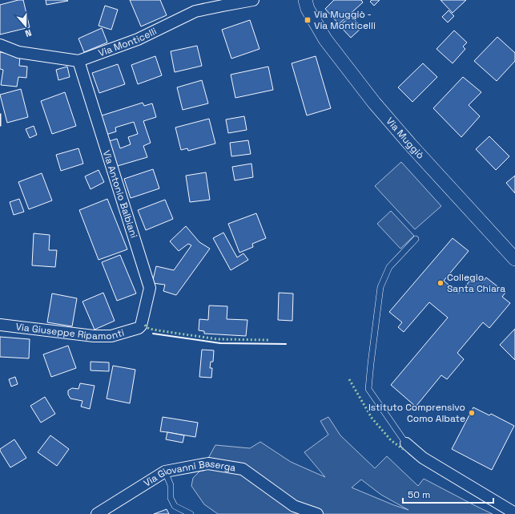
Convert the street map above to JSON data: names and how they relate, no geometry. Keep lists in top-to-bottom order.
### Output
{
  "streets": {
    "street": [
      "Via Monticelli",
      "Via Muggiò",
      "Via Antonio Balbiani",
      "Via Giuseppe Ripamonti",
      "Via Giovanni Baserga"
    ]
  },
  "crossings": [
    ["Via Monticelli", "Via Antonio Balbiani"],
    ["Via Antonio Balbiani", "Via Giuseppe Ripamonti"]
  ],
  "places": {
    "transit": ["Via Muggiò - Via Monticelli"],
    "other": ["Collegio Santa Chiara", "Istituto Comprensivo Como Albate"]
  },
  "scale_bar": "50 m",
  "north": "bottom"
}
